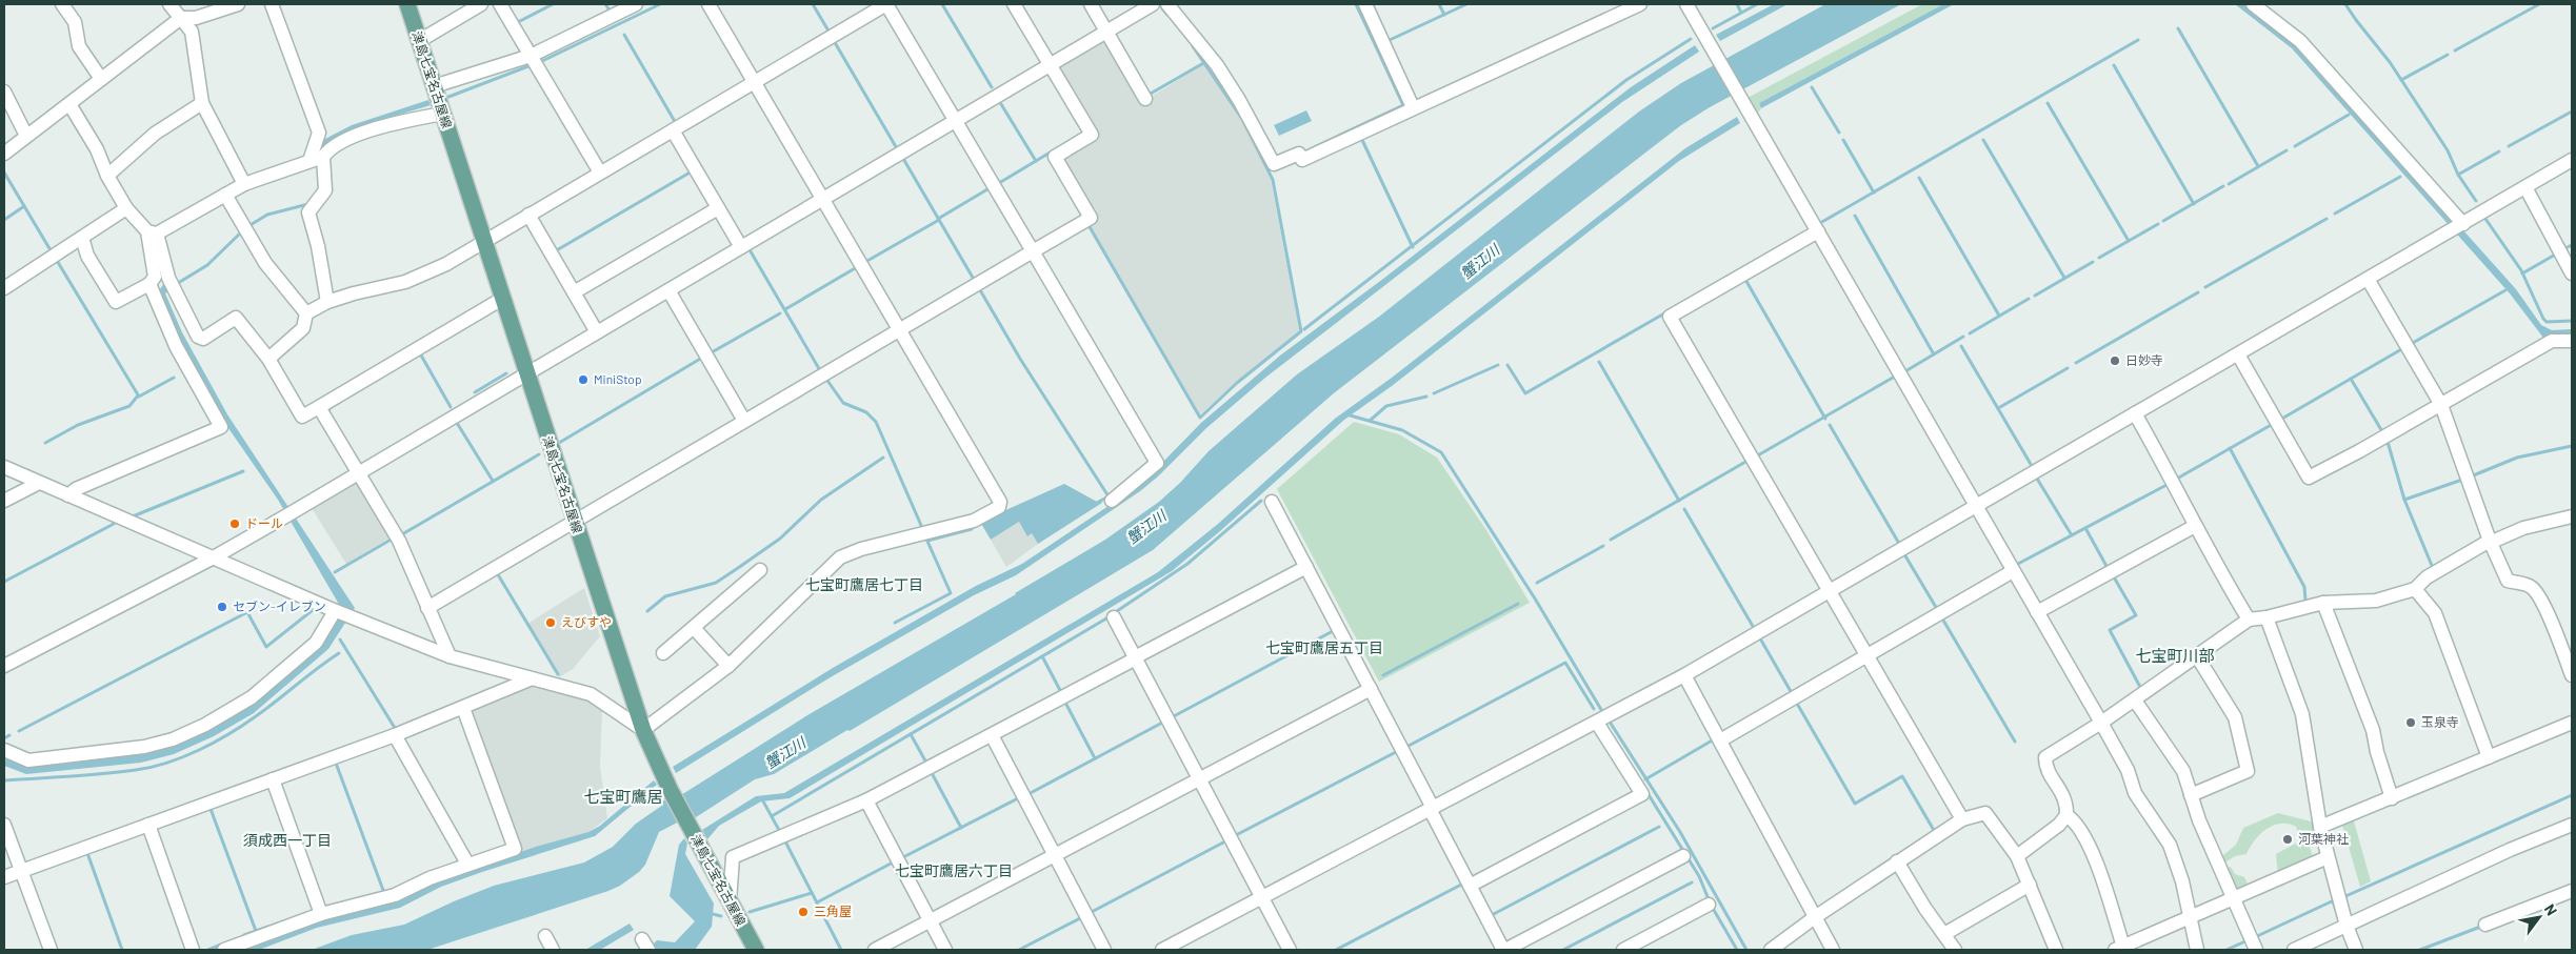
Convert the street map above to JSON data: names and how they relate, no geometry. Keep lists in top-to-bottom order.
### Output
{
  "streets": {
    "main road": ["津島七宝名古屋線"]
  },
  "districts": [
    "七宝町鷹居七丁目",
    "七宝町鷹居五丁目",
    "七宝町川部",
    "七宝町鷹居",
    "須成西一丁目",
    "七宝町鷹居六丁目"
  ],
  "water": ["蟹江川"],
  "places": [
    "日妙寺",
    "MiniStop",
    "ドール",
    "セブン-イレブン",
    "えびすや",
    "玉泉寺",
    "河葉神社",
    "三角屋"
  ],
  "north": "top right"
}
